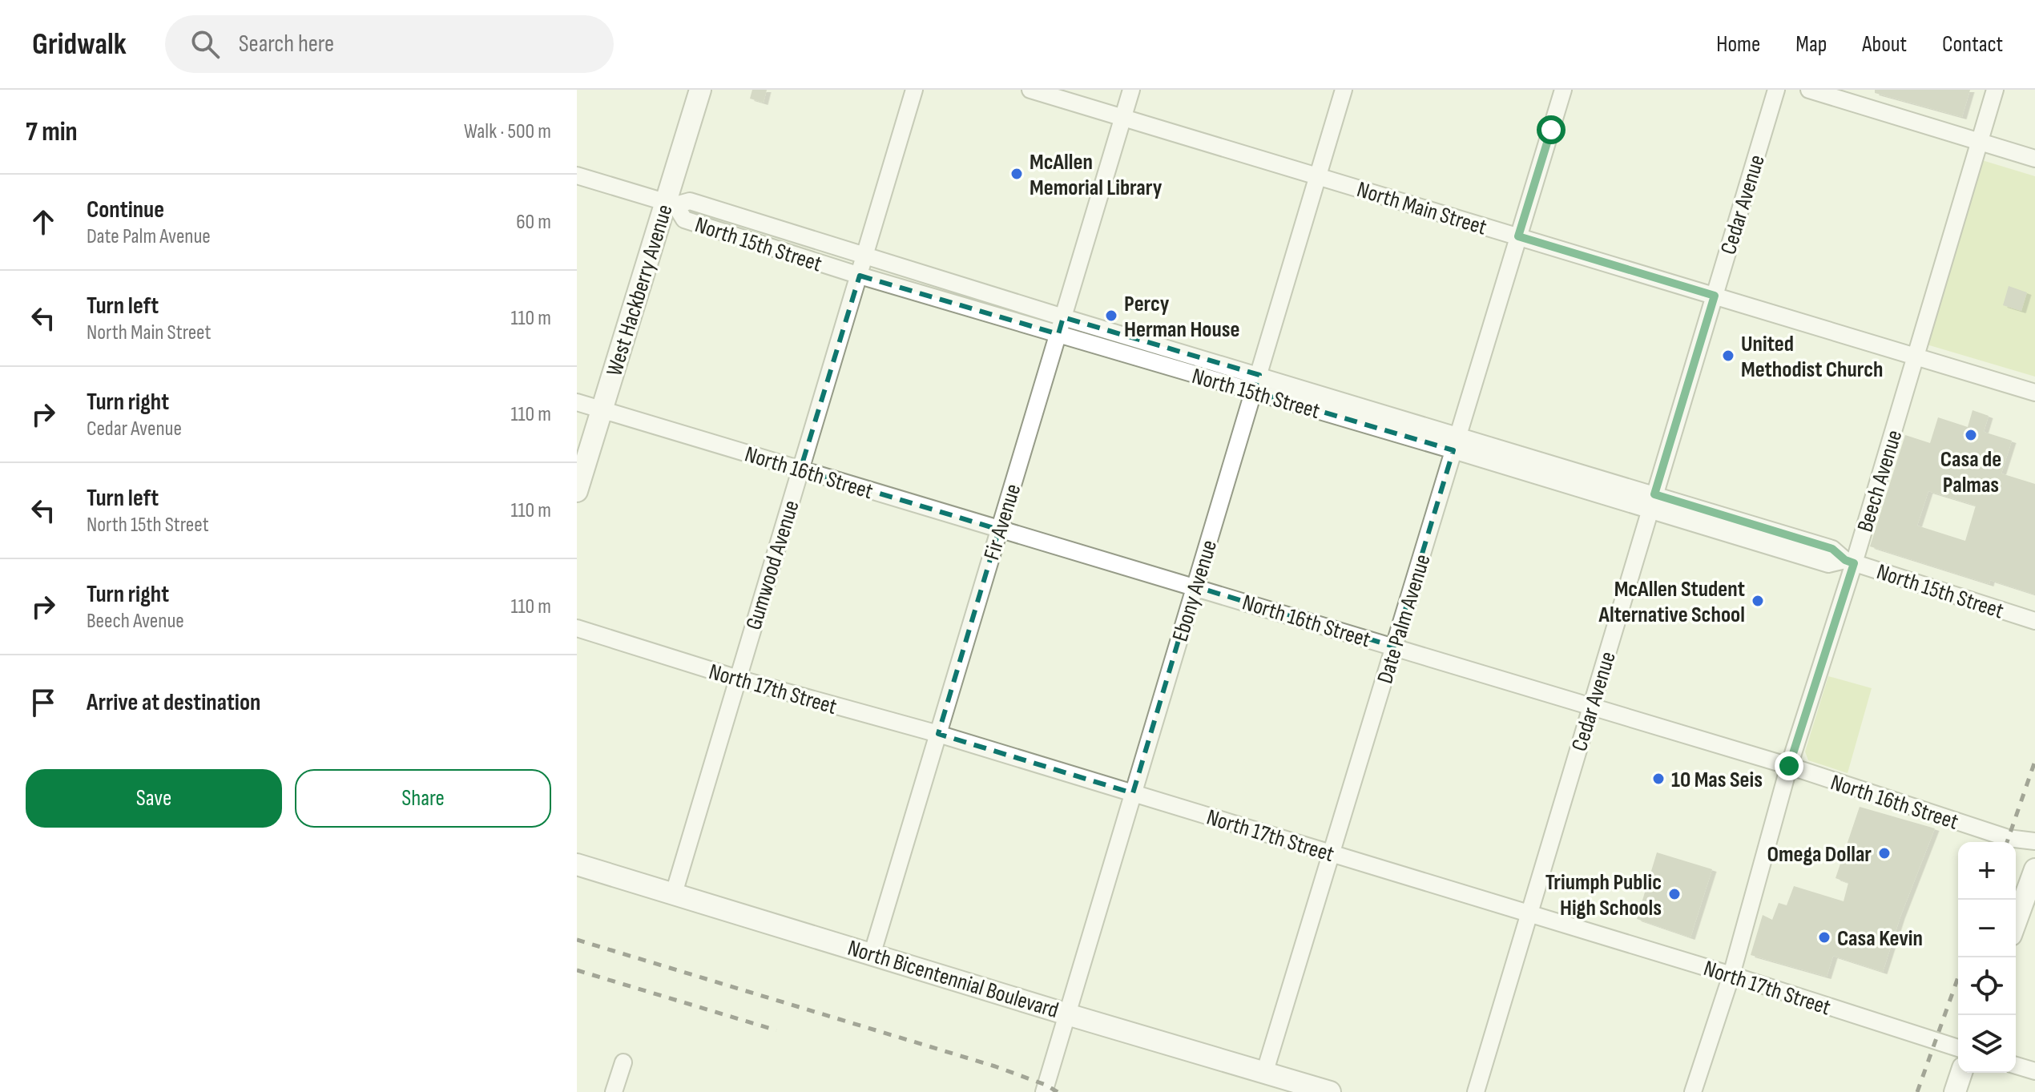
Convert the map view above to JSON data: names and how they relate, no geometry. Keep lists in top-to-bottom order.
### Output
{
  "streets": {
    "main road": ["West Hackberry Avenue", "North Bicentennial Boulevard"],
    "street": [
      "Cedar Avenue",
      "North Main Street",
      "North 15th Street",
      "North 16th Street",
      "Beech Avenue",
      "Fir Avenue",
      "Gumwood Avenue",
      "Ebony Avenue",
      "Date Palm Avenue",
      "North 17th Street"
    ]
  },
  "crossings": [
    ["Cedar Avenue", "North Main Street"],
    ["Cedar Avenue", "North 15th Street"],
    ["Cedar Avenue", "North 16th Street"],
    ["Cedar Avenue", "North 17th Street"],
    ["North Main Street", "Beech Avenue"],
    ["North Main Street", "Fir Avenue"],
    ["North Main Street", "Ebony Avenue"],
    ["North Main Street", "Date Palm Avenue"],
    ["North 15th Street", "West Hackberry Avenue"],
    ["North 15th Street", "Beech Avenue"],
    ["North 15th Street", "Fir Avenue"],
    ["North 15th Street", "Gumwood Avenue"],
    ["North 15th Street", "Ebony Avenue"],
    ["North 15th Street", "Date Palm Avenue"],
    ["West Hackberry Avenue", "North 16th Street"],
    ["North 16th Street", "Beech Avenue"],
    ["North 16th Street", "Fir Avenue"],
    ["North 16th Street", "Gumwood Avenue"],
    ["North 16th Street", "Ebony Avenue"],
    ["North 16th Street", "Date Palm Avenue"],
    ["Beech Avenue", "North 17th Street"],
    ["Fir Avenue", "North 17th Street"],
    ["Fir Avenue", "North Bicentennial Boulevard"],
    ["Gumwood Avenue", "North 17th Street"],
    ["Gumwood Avenue", "North Bicentennial Boulevard"],
    ["Ebony Avenue", "North 17th Street"],
    ["Ebony Avenue", "North Bicentennial Boulevard"],
    ["Date Palm Avenue", "North 17th Street"],
    ["Date Palm Avenue", "North Bicentennial Boulevard"]
  ],
  "places": [
    "McAllen Memorial Library",
    "Percy Herman House",
    "United Methodist Church",
    "Casa de Palmas",
    "McAllen Student Alternative School",
    "10 Mas Seis",
    "Omega Dollar",
    "Triumph Public High Schools",
    "Casa Kevin"
  ],
  "page": {
    "header": "Gridwalk",
    "search": "Search here",
    "nav": [
      "Home",
      "Map",
      "About",
      "Contact"
    ],
    "heading": ["7 min", "Walk · 500 m"],
    "list": [
      ["Continue", "Date Palm Avenue", "60 m"],
      ["Turn left", "North Main Street", "110 m"],
      ["Turn right", "Cedar Avenue", "110 m"],
      ["Turn left", "North 15th Street", "110 m"],
      ["Turn right", "Beech Avenue", "110 m"],
      "Arrive at destination"
    ],
    "buttons": ["Save", "Share"],
    "map_buttons": ["+", "−"]
  }
}
